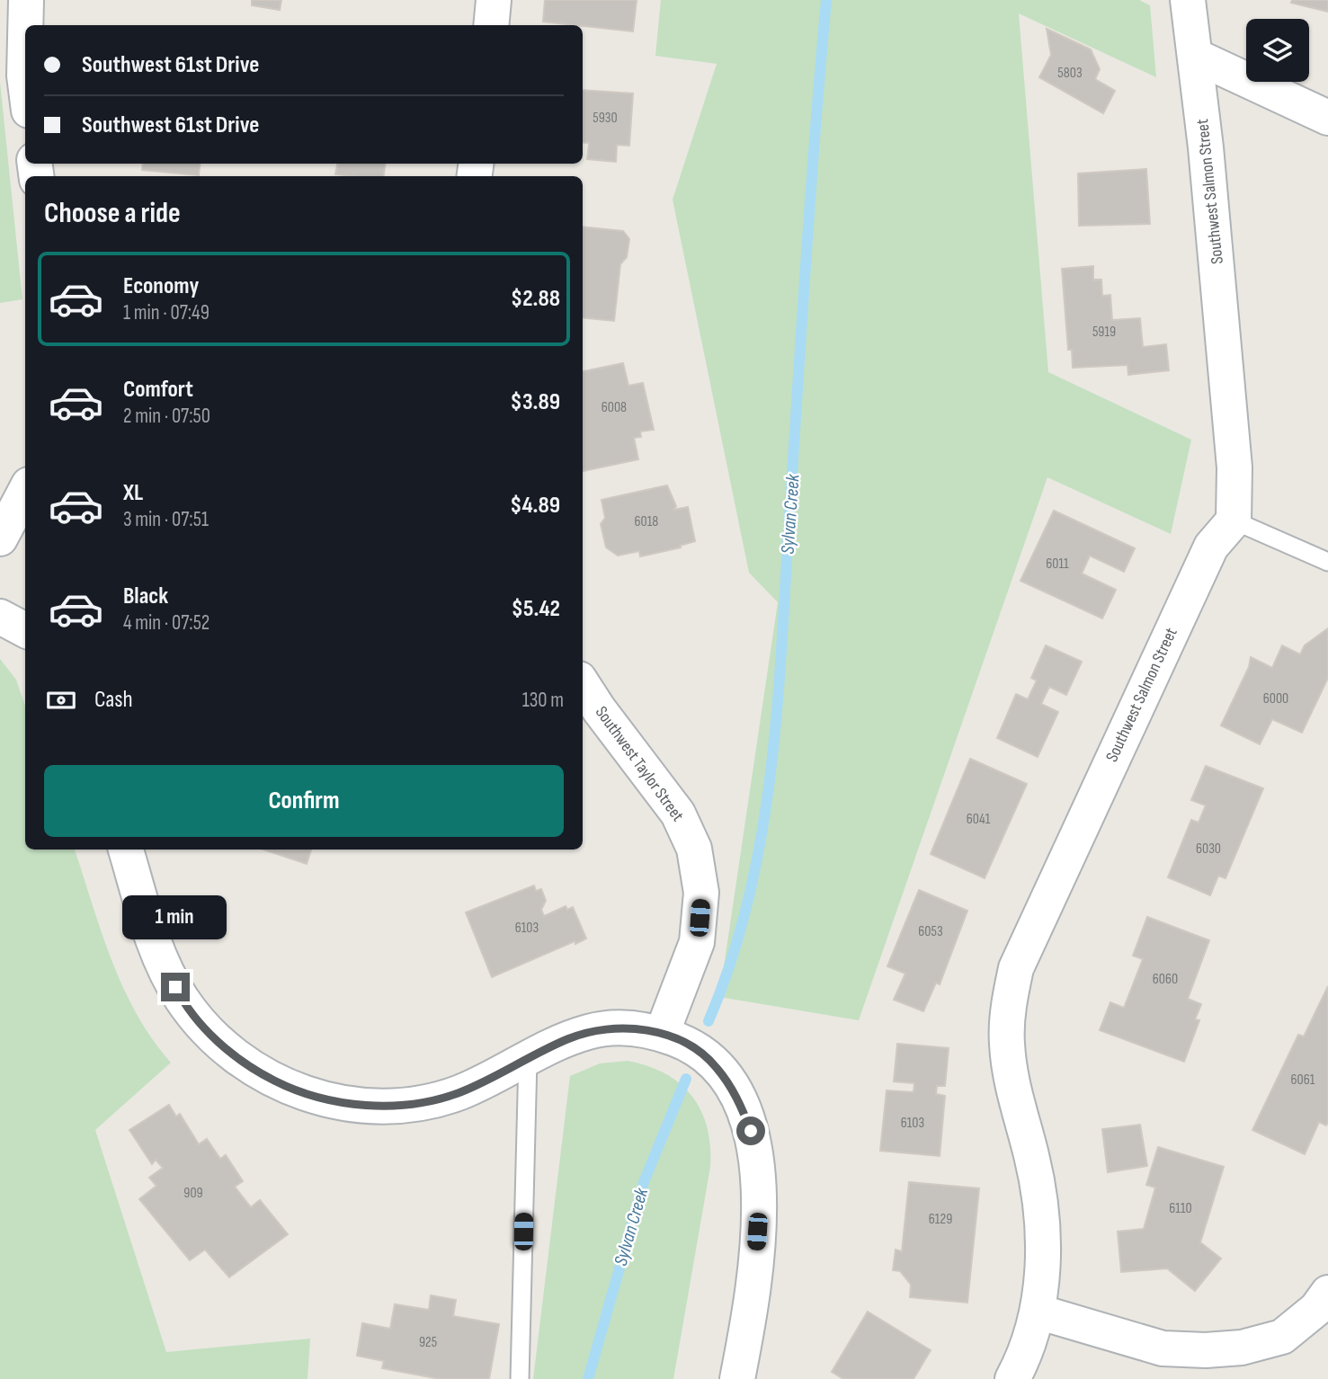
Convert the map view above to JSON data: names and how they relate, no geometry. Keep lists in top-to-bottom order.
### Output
{
  "streets": {
    "street": ["Southwest Salmon Street", "Southwest Taylor Street"]
  },
  "water": ["Sylvan Creek"],
  "house_numbers": [
    "5803",
    "5930",
    "5919",
    "6008",
    "6018",
    "6011",
    "6000",
    "6041",
    "6030",
    "6103",
    "6053",
    "6060",
    "6061",
    "6103",
    "909",
    "6110",
    "6129",
    "925"
  ],
  "page": {
    "banner": ["Southwest 61st Drive", "Southwest 61st Drive"],
    "heading": "Choose a ride",
    "list": [
      {
        "name": "Economy",
        "note": "1 min · 07:49",
        "value": "$2.88"
      },
      {
        "name": "Comfort",
        "note": "2 min · 07:50",
        "value": "$3.89"
      },
      {
        "name": "XL",
        "note": "3 min · 07:51",
        "value": "$4.89"
      },
      {
        "name": "Black",
        "note": "4 min · 07:52",
        "value": "$5.42"
      }
    ],
    "pay": ["Cash", "130 m"],
    "buttons": "Confirm",
    "bubble": "1 min"
  }
}
